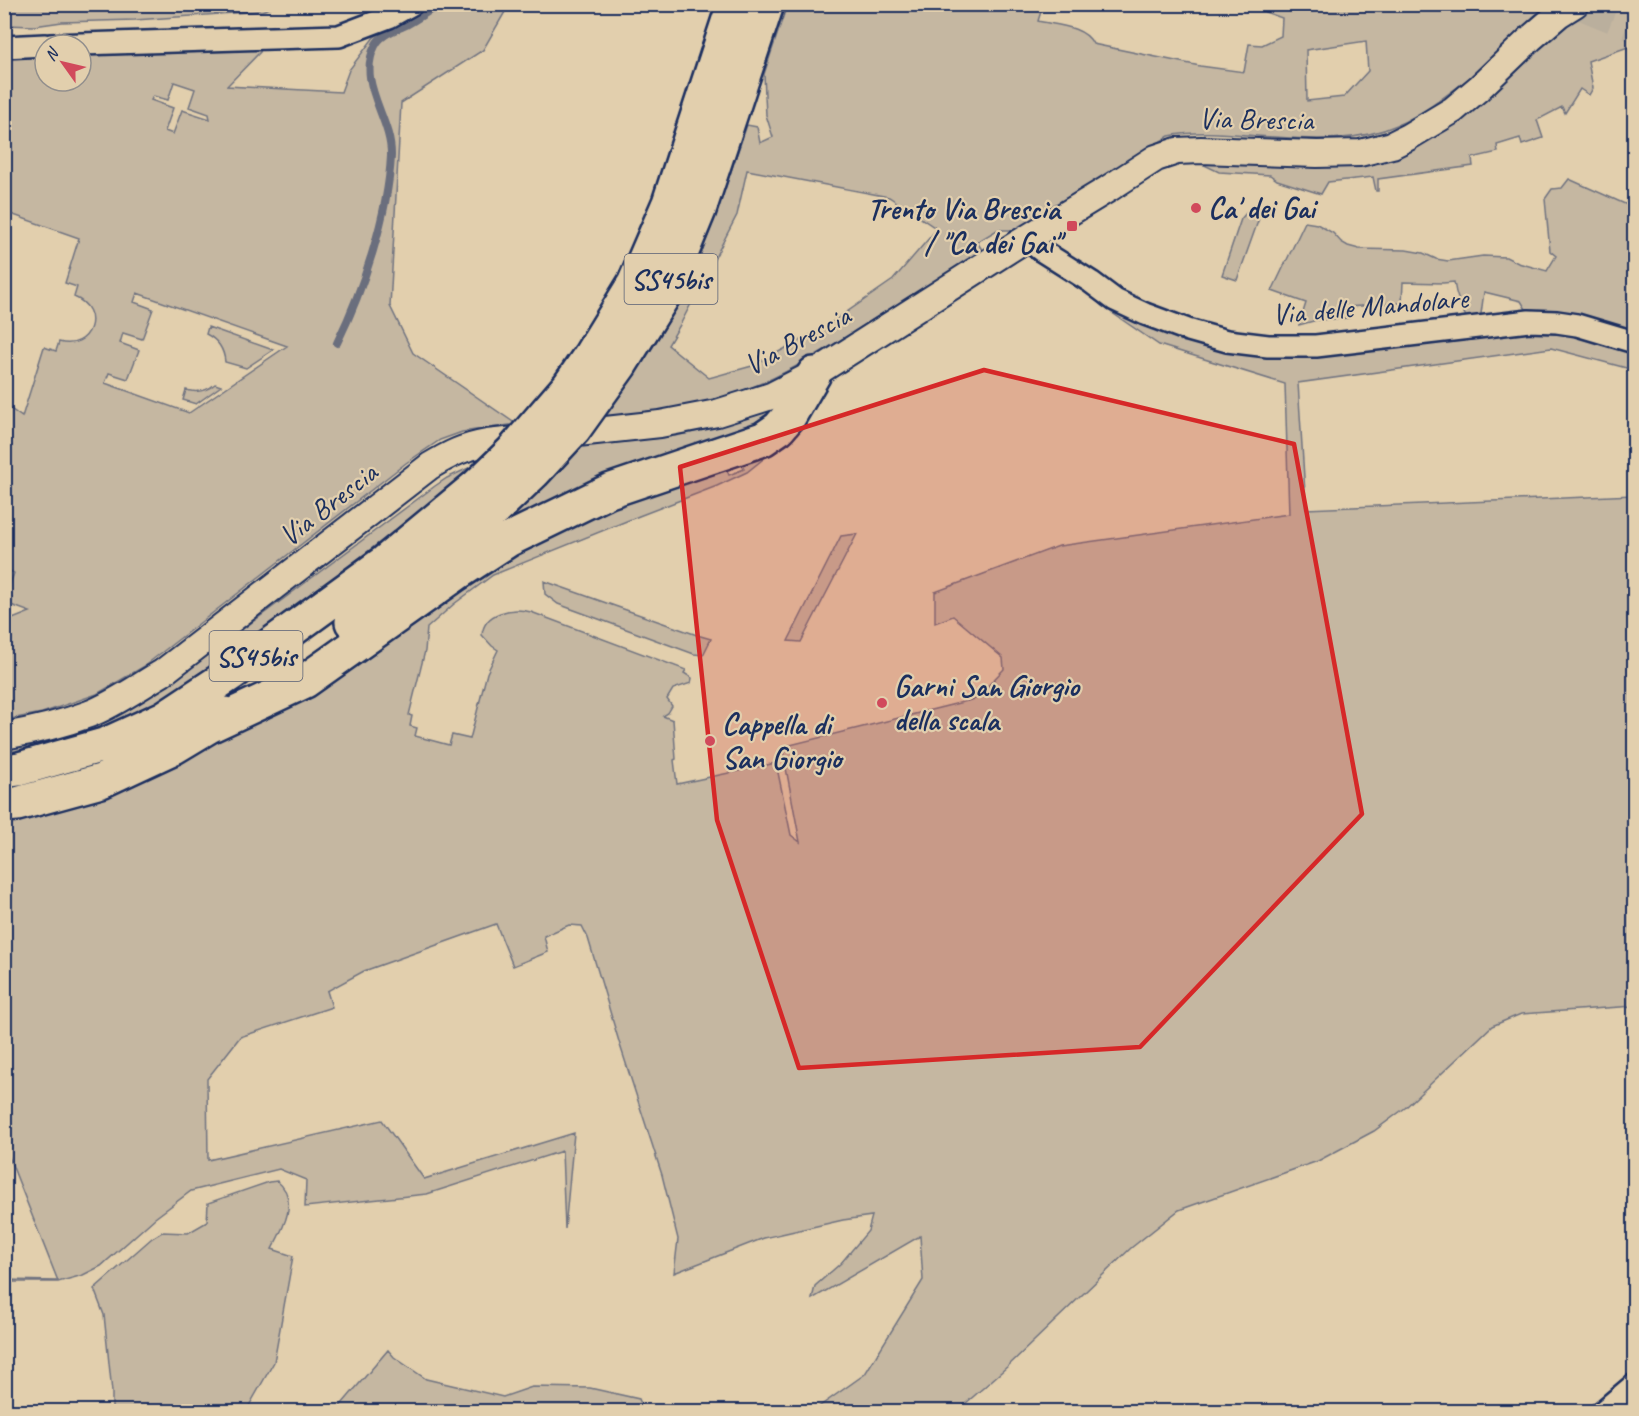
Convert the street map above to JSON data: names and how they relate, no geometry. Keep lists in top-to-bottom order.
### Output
{
  "streets": {
    "highway": ["SS45bis"],
    "street": ["Via Brescia", "Via delle Mandolare"]
  },
  "crossings": [
    ["Via Brescia", "Via delle Mandolare"]
  ],
  "places": {
    "other": ["Ca' dei Gai", "Garni San Giorgio della scala", "Cappella di San Giorgio"],
    "transit": ["Trento Via Brescia / \"Ca dei Gai\""]
  },
  "north": "top left"
}
